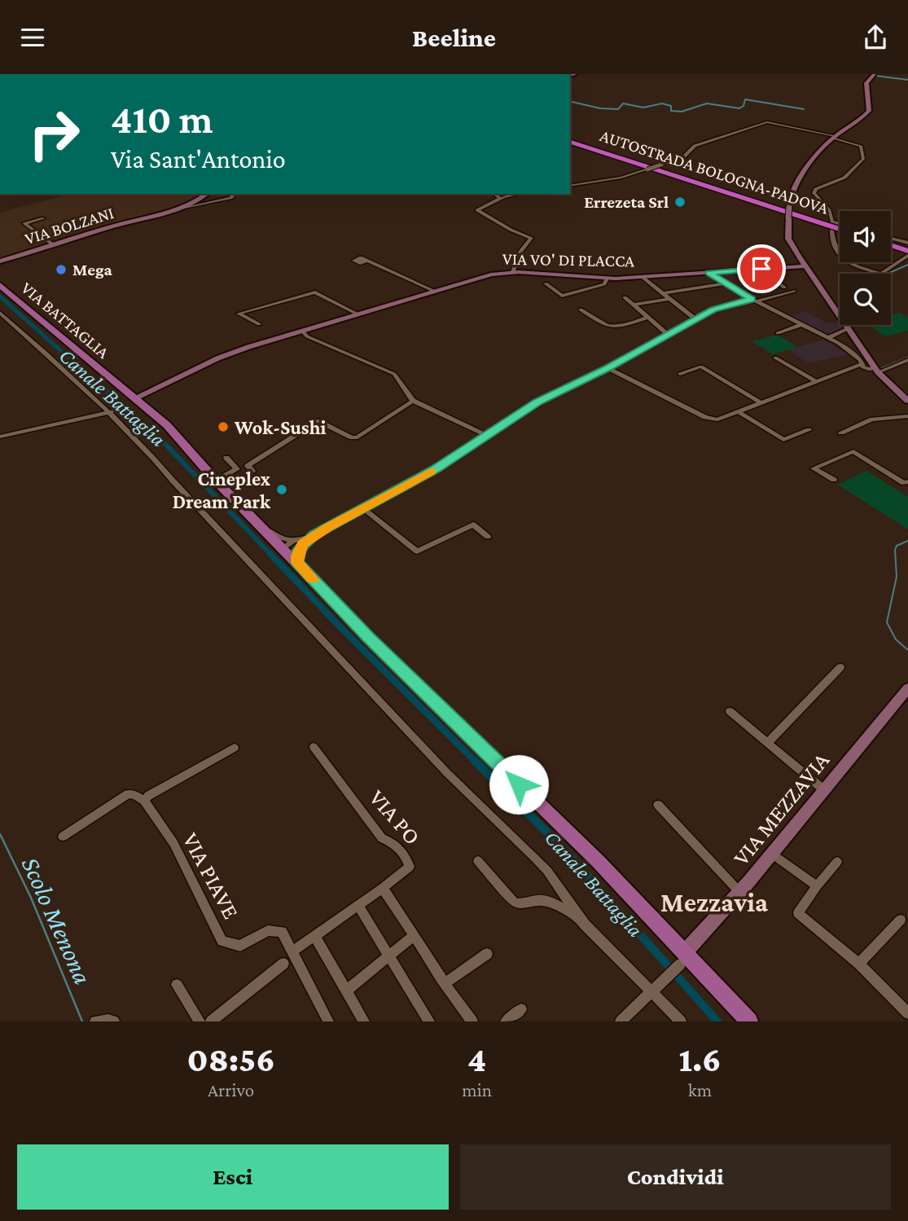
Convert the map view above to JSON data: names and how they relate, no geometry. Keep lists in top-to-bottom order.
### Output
{
  "streets": {
    "highway": ["AUTOSTRADA BOLOGNA-PADOVA"],
    "main road": ["VIA VO' DI PLACCA", "VIA BATTAGLIA"],
    "street": [
      "VIA BOLZANI",
      "VIA MEZZAVIA",
      "VIA PO",
      "VIA PIAVE"
    ]
  },
  "crossings": [
    ["VIA VO' DI PLACCA", "VIA BATTAGLIA"],
    ["VIA BATTAGLIA", "VIA MEZZAVIA"]
  ],
  "districts": ["Mezzavia"],
  "water": ["Canale Battaglia", "Scolo Menona"],
  "places": [
    "Errezeta Srl",
    "Mega",
    "Wok-Sushi",
    "Cineplex Dream Park"
  ],
  "page": {
    "header": "Beeline",
    "turn": ["410 m", "Via Sant'Antonio"],
    "eta": [
      "08:56",
      "Arrivo",
      "4",
      "min",
      "1.6",
      "km"
    ],
    "buttons": ["Esci", "Condividi"]
  }
}
